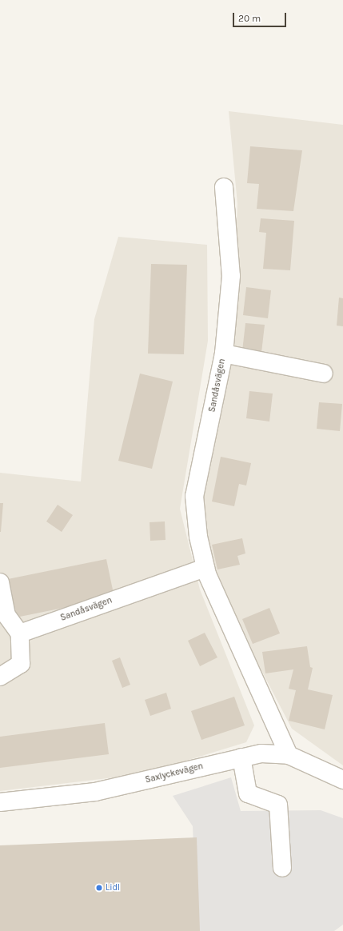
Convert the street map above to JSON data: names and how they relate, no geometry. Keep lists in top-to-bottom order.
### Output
{
  "streets": {
    "street": ["Sandåsvägen", "Saxlyckevägen"]
  },
  "crossings": [
    ["Sandåsvägen", "Saxlyckevägen"]
  ],
  "places": ["Lidl"],
  "scale_bar": "20 m"
}
